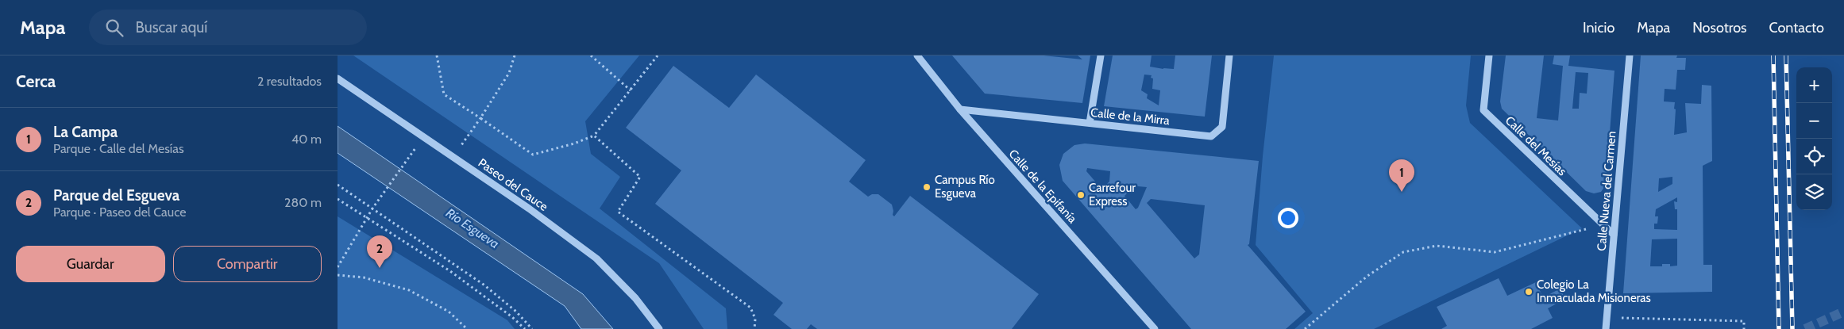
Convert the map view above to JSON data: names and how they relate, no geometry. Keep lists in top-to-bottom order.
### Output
{
  "streets": {
    "street": [
      "Calle de la Mirra",
      "Calle del Mesías",
      "Paseo del Cauce",
      "Calle de la Epifanía",
      "Calle Nueva del Carmen"
    ]
  },
  "crossings": [
    ["Calle de la Mirra", "Calle de la Epifanía"],
    ["Calle del Mesías", "Calle Nueva del Carmen"]
  ],
  "water": ["Río Esgueva"],
  "places": ["Campus Río Esgueva", "Carrefour Express", "Colegio La Inmaculada Misioneras"],
  "page": {
    "header": "Mapa",
    "search": "Buscar aquí",
    "nav": [
      "Inicio",
      "Mapa",
      "Nosotros",
      "Contacto"
    ],
    "heading": ["Cerca", "2 resultados"],
    "map_buttons": ["+", "−"],
    "list": [
      {
        "mark": "1",
        "name": "La Campa",
        "note": "Parque · Calle del Mesías",
        "value": "40 m"
      },
      {
        "mark": "2",
        "name": "Parque del Esgueva",
        "note": "Parque · Paseo del Cauce",
        "value": "280 m"
      }
    ],
    "pins": ["1", "2"],
    "buttons": ["Guardar", "Compartir"]
  }
}
